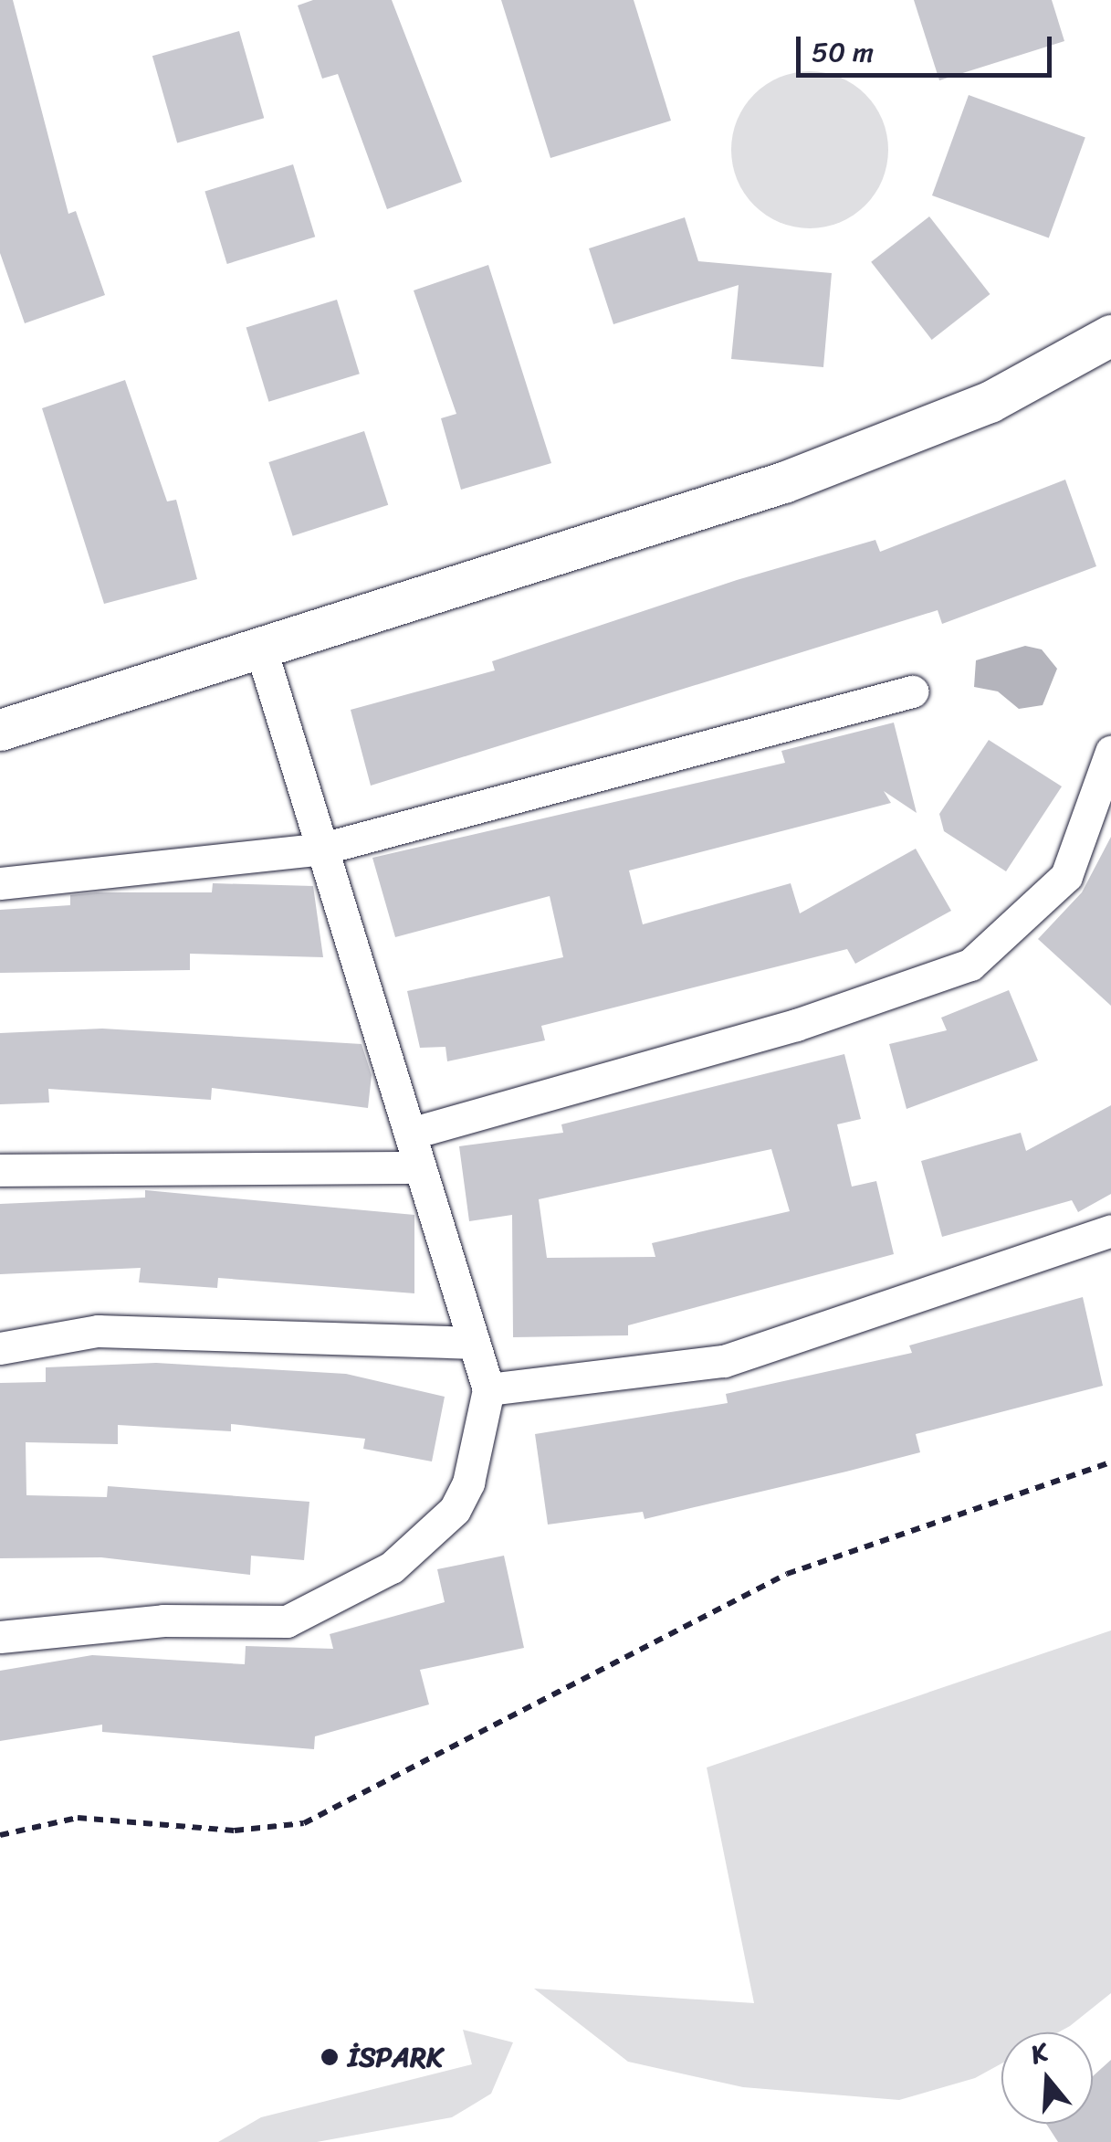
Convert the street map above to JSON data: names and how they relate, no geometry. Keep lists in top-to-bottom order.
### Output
{
  "places": ["İSPARK"],
  "scale_bar": "50 m",
  "north": "top"
}
